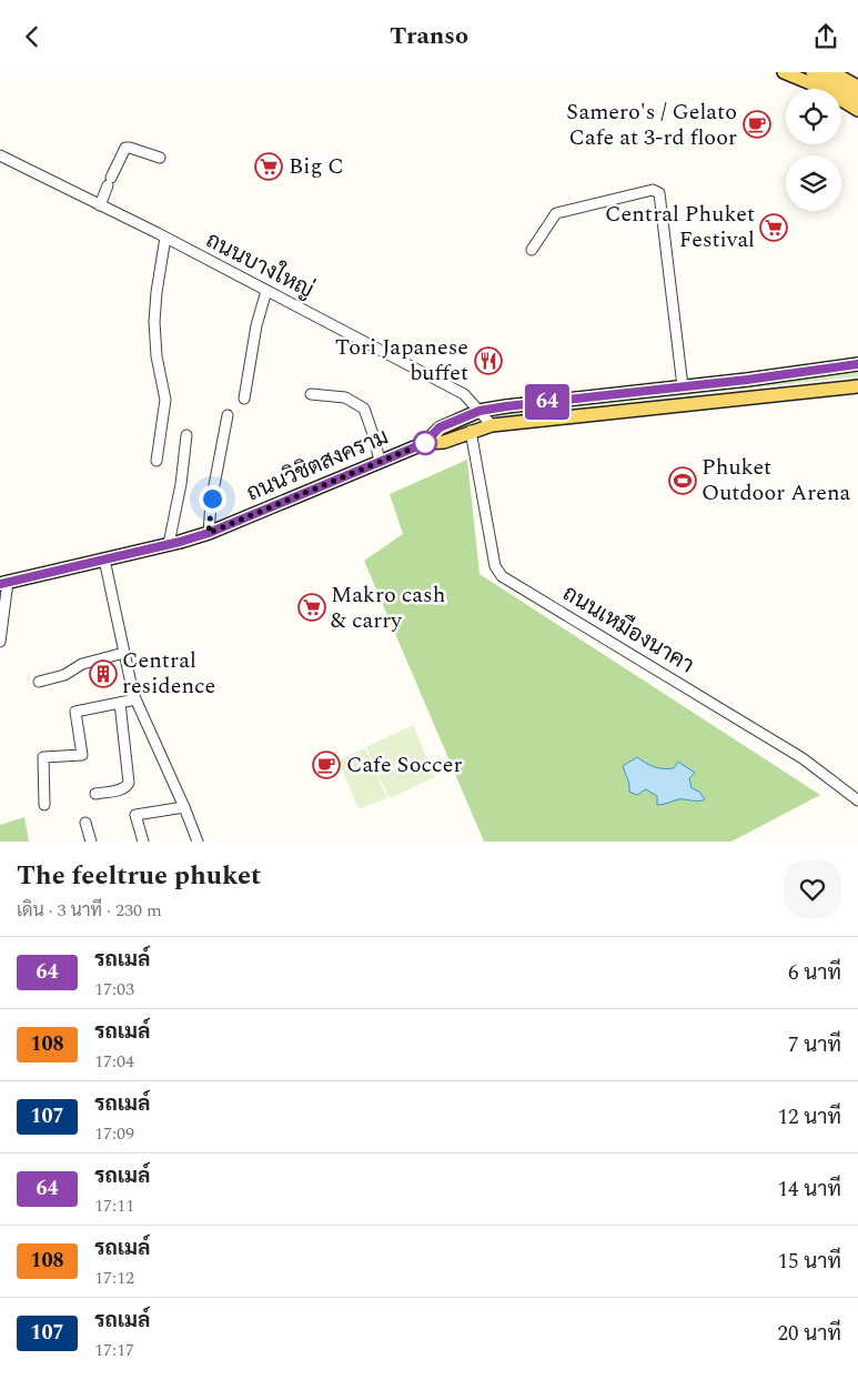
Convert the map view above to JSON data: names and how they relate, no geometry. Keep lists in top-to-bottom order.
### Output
{
  "streets": {
    "main road": ["ถนนวิชิตสงคราม"],
    "street": ["ถนนบางใหญ่", "ถนนเหมืองนาคา"]
  },
  "crossings": [
    ["ถนนบางใหญ่", "ถนนวิชิตสงคราม"],
    ["ถนนวิชิตสงคราม", "ถนนเหมืองนาคา"]
  ],
  "places": {
    "cafe": ["Samero's / Gelato Cafe at 3-rd floor", "Cafe Soccer"],
    "supermarket": ["Big C", "Central Phuket Festival", "Makro cash & carry"],
    "restaurant": ["Tori Japanese buffet"],
    "sports": ["Phuket Outdoor Arena"],
    "building": ["Central residence"]
  },
  "lines": ["bus line 64"],
  "page": {
    "header": "Transo",
    "on_map": "64",
    "heading": ["The feeltrue phuket", "เดิน · 3 นาที · 230 m"],
    "list": [
      {
        "mark": "64",
        "name": "รถเมล์",
        "note": "17:03",
        "value": "6 นาที"
      },
      {
        "mark": "108",
        "name": "รถเมล์",
        "note": "17:04",
        "value": "7 นาที"
      },
      {
        "mark": "107",
        "name": "รถเมล์",
        "note": "17:09",
        "value": "12 นาที"
      },
      {
        "mark": "64",
        "name": "รถเมล์",
        "note": "17:11",
        "value": "14 นาที"
      },
      {
        "mark": "108",
        "name": "รถเมล์",
        "note": "17:12",
        "value": "15 นาที"
      },
      {
        "mark": "107",
        "name": "รถเมล์",
        "note": "17:17",
        "value": "20 นาที"
      }
    ]
  }
}
